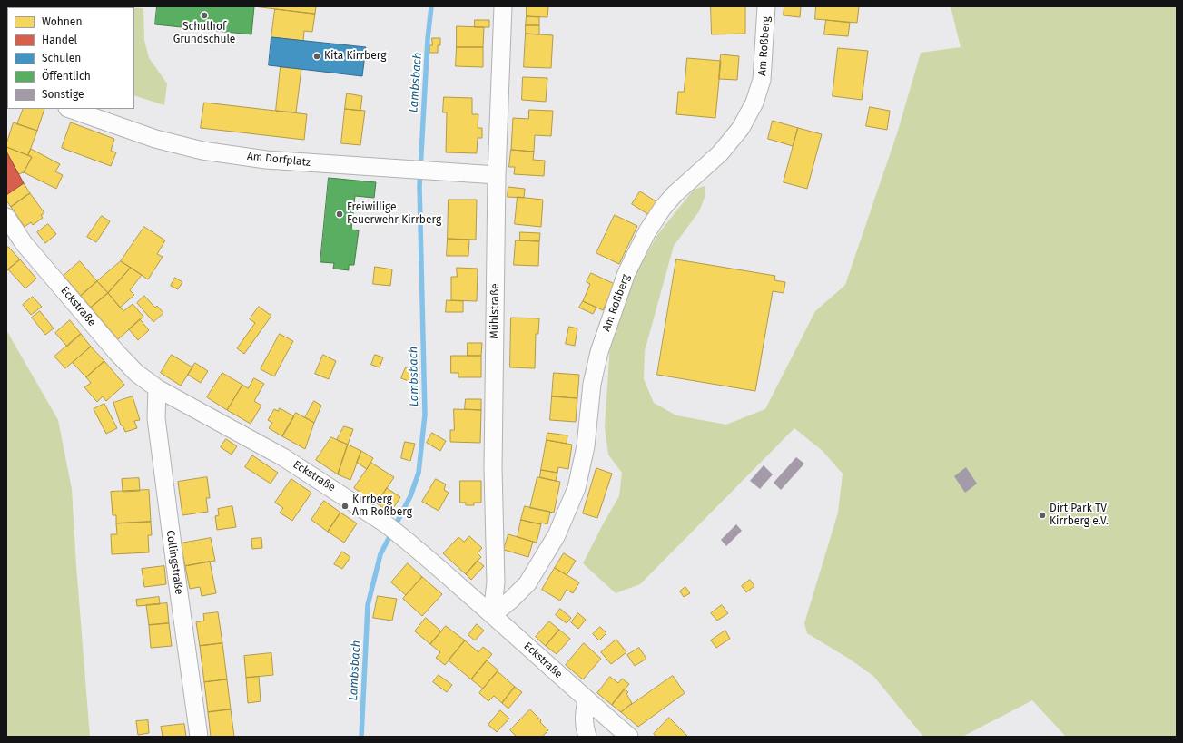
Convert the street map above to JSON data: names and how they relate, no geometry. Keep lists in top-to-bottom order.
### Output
{
  "streets": {
    "street": [
      "Am Roßberg",
      "Am Dorfplatz",
      "Eckstraße",
      "Mühlstraße",
      "Collingstraße"
    ]
  },
  "crossings": [
    ["Am Roßberg", "Eckstraße"],
    ["Am Roßberg", "Mühlstraße"],
    ["Am Dorfplatz", "Mühlstraße"],
    ["Eckstraße", "Mühlstraße"],
    ["Eckstraße", "Collingstraße"]
  ],
  "water": ["Lambsbach"],
  "places": [
    "Schulhof Grundschule",
    "Kita Kirrberg",
    "Freiwillige Feuerwehr Kirrberg",
    "Kirrberg Am Roßberg",
    "Dirt Park TV Kirrberg e.V."
  ],
  "legend": [
    "Wohnen",
    "Handel",
    "Schulen",
    "Öffentlich",
    "Sonstige"
  ]
}
